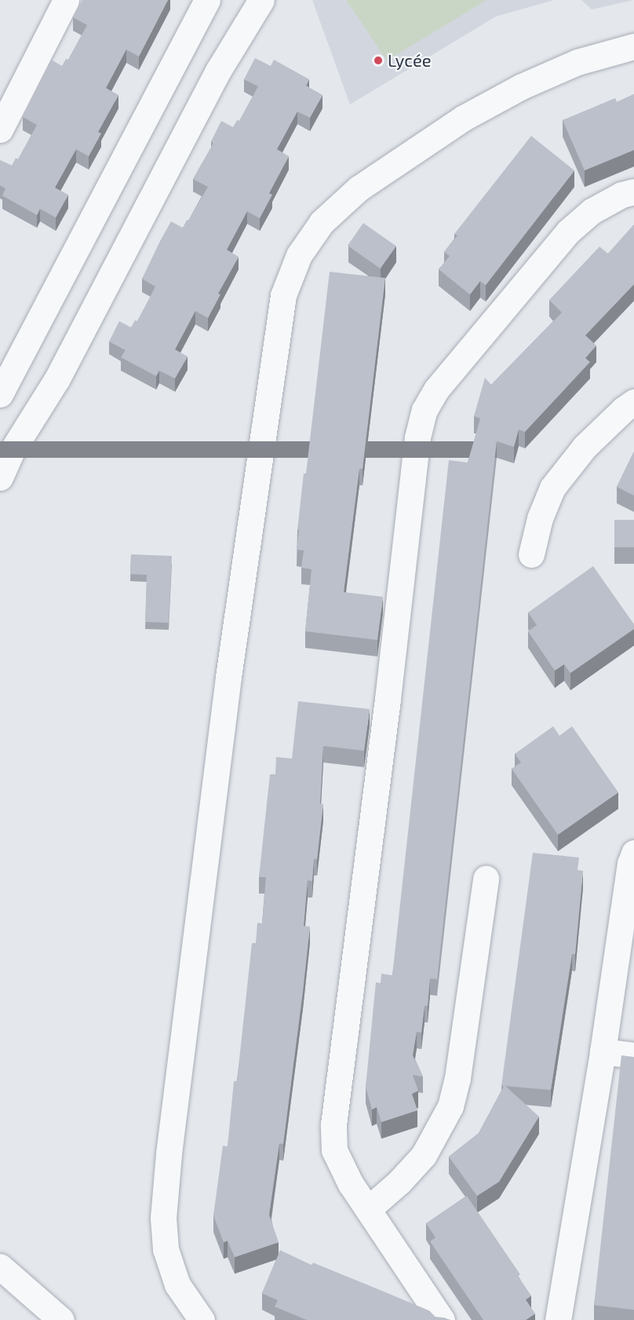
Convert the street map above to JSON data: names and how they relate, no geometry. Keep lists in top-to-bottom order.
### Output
{
  "places": ["Lycée"]
}
